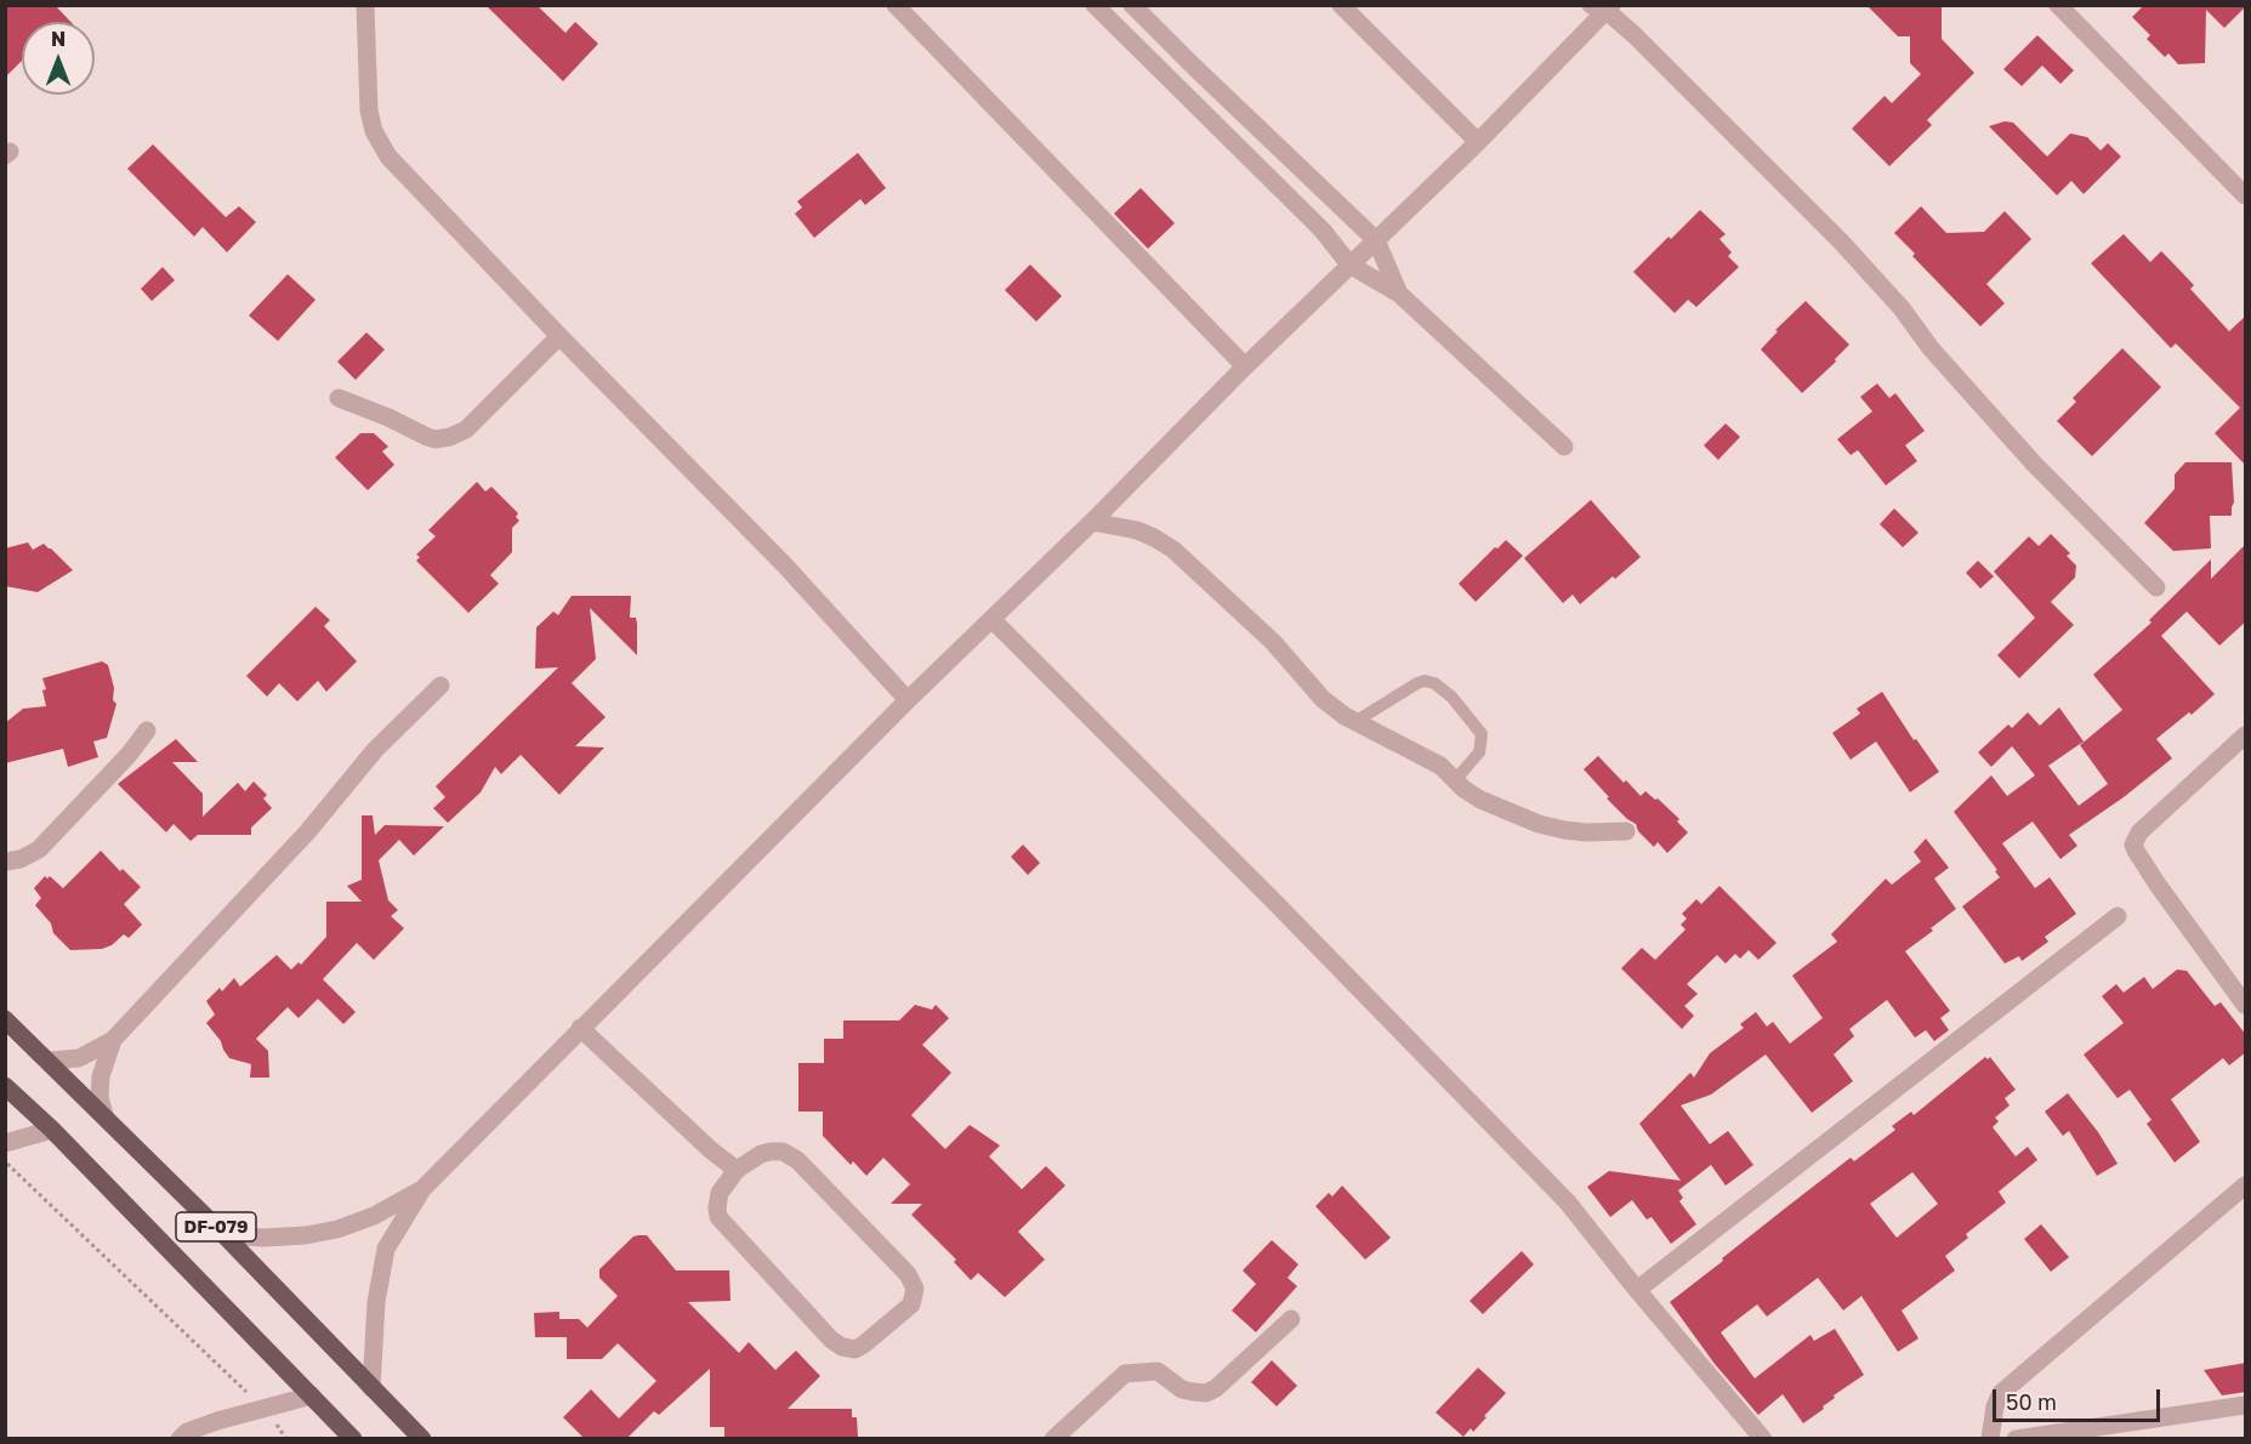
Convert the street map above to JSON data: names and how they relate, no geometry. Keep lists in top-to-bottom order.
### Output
{
  "streets": {
    "main road": ["DF-079"]
  },
  "scale_bar": "50 m",
  "north": "top"
}
